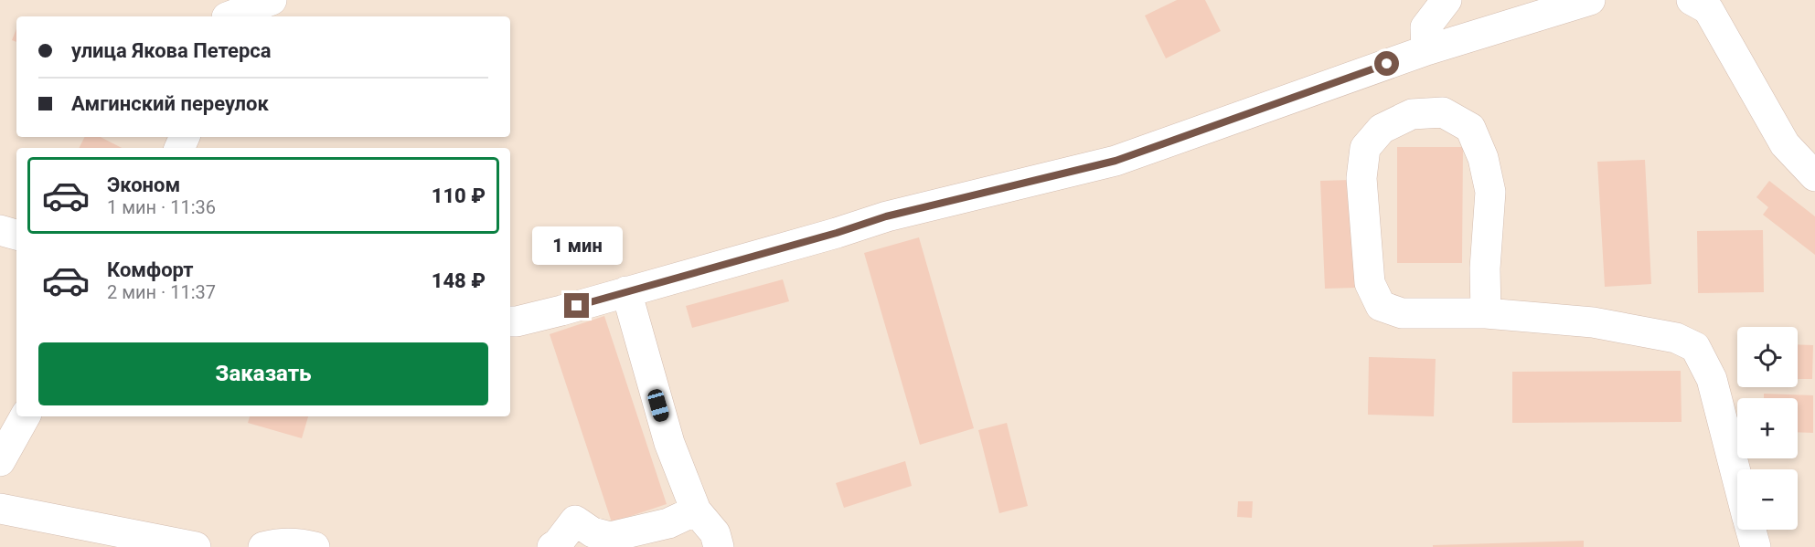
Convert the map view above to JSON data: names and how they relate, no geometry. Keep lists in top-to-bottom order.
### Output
{
  "page": {
    "banner": ["улица Якова Петерса", "Амгинский переулок"],
    "list": [
      {
        "name": "Эконом",
        "note": "1 мин · 11:36",
        "value": "110 ₽"
      },
      {
        "name": "Комфорт",
        "note": "2 мин · 11:37",
        "value": "148 ₽"
      }
    ],
    "bubble": "1 мин",
    "map_buttons": ["+", "−"],
    "buttons": "Заказать"
  }
}
